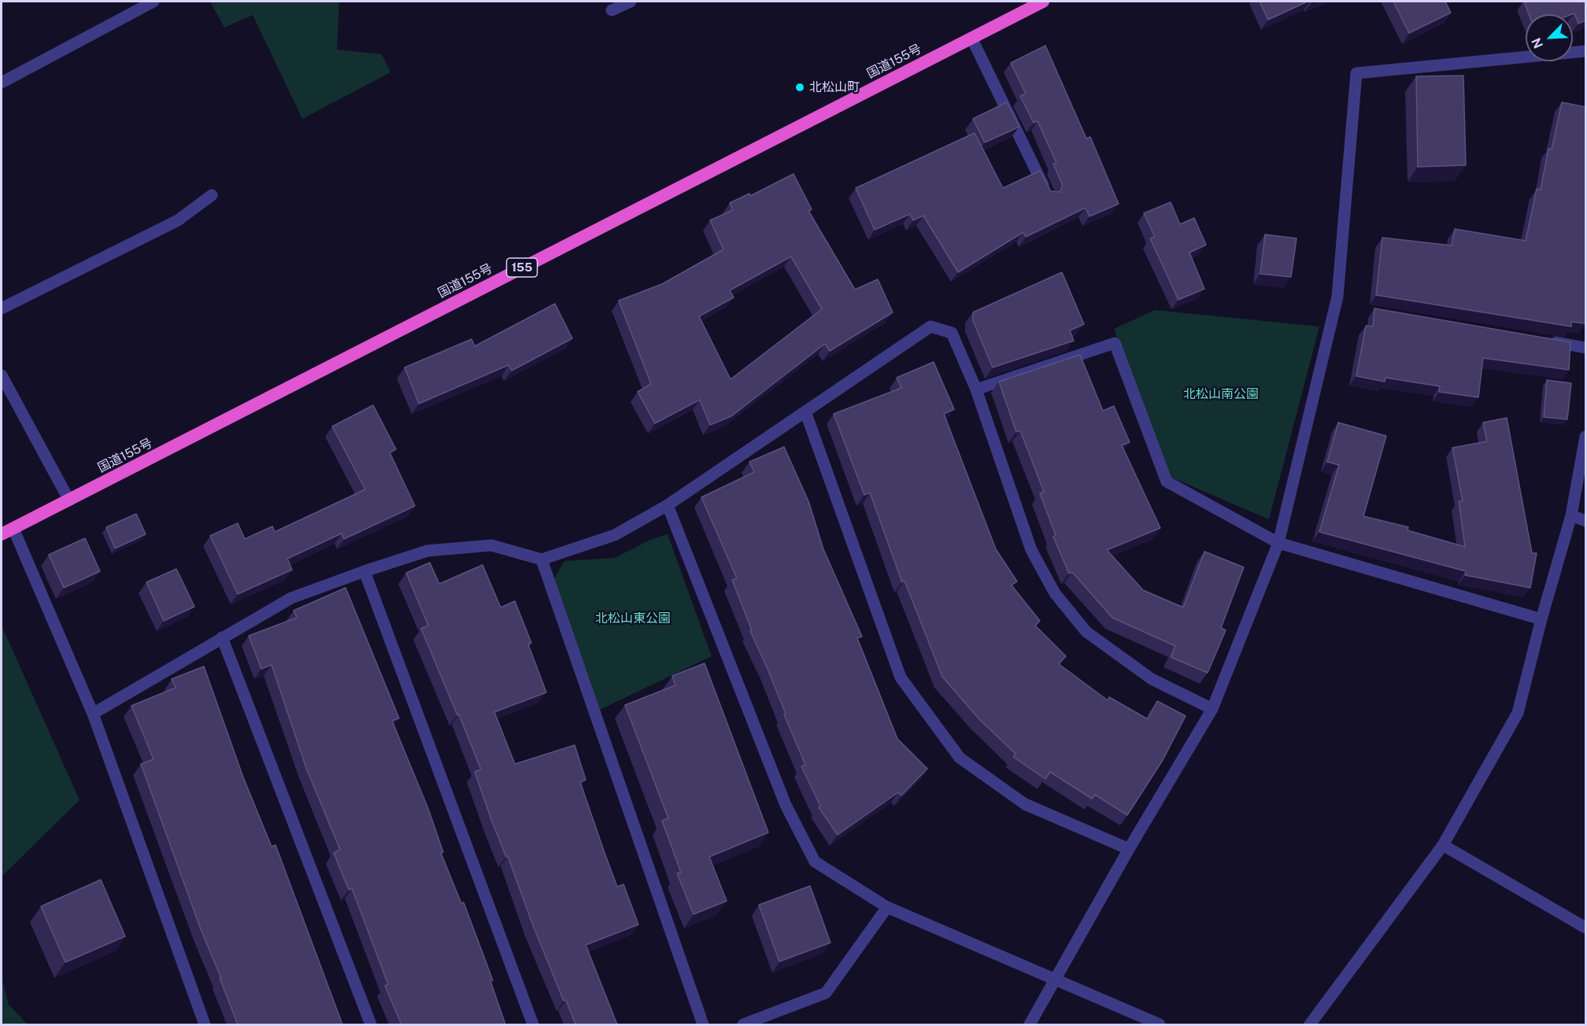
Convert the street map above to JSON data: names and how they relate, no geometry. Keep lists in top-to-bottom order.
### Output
{
  "streets": {
    "highway": ["国道155号", "155"]
  },
  "parks": ["北松山南公園", "北松山東公園"],
  "places": ["北松山町"],
  "north": "bottom left"
}
